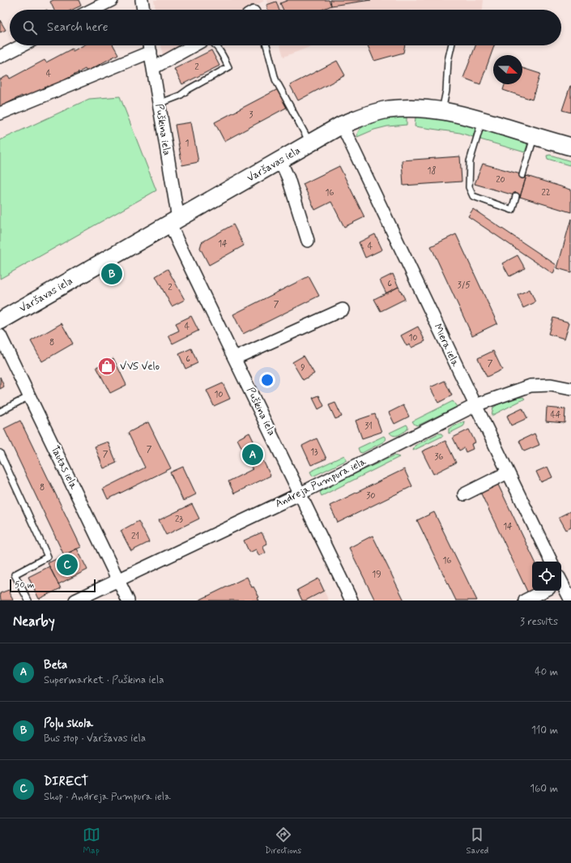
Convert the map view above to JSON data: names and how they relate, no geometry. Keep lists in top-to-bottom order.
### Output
{
  "streets": {
    "street": [
      "Puškina iela",
      "Varšavas iela",
      "Miera iela",
      "Tautas iela",
      "Andreja Pumpura iela"
    ]
  },
  "crossings": [
    ["Puškina iela", "Varšavas iela"],
    ["Puškina iela", "Andreja Pumpura iela"],
    ["Varšavas iela", "Miera iela"],
    ["Miera iela", "Andreja Pumpura iela"],
    ["Tautas iela", "Andreja Pumpura iela"]
  ],
  "places": {
    "shop": ["VVS Velo"]
  },
  "house_numbers": [
    "2",
    "4",
    "3",
    "1",
    "18",
    "20",
    "16",
    "22",
    "14",
    "4",
    "6",
    "3/5",
    "2",
    "7",
    "4",
    "10",
    "8",
    "6",
    "7",
    "9",
    "10",
    "44",
    "31",
    "7",
    "13",
    "7",
    "36",
    "8",
    "30",
    "23",
    "14",
    "21",
    "16",
    "19"
  ],
  "scale_bar": "50 m",
  "north": "right",
  "page": {
    "search": "Search here",
    "pins": ["B", "A", "C"],
    "scale": "50 m",
    "heading": ["Nearby", "3 results"],
    "list": [
      {
        "mark": "A",
        "name": "Beta",
        "note": "Supermarket · Puškina iela",
        "value": "40 m"
      },
      {
        "mark": "B",
        "name": "Poļu skola",
        "note": "Bus stop · Varšavas iela",
        "value": "110 m"
      },
      {
        "mark": "C",
        "name": "DIRECT",
        "note": "Shop · Andreja Pumpura iela",
        "value": "160 m"
      }
    ],
    "nav": ["Map", "Directions", "Saved"]
  }
}
